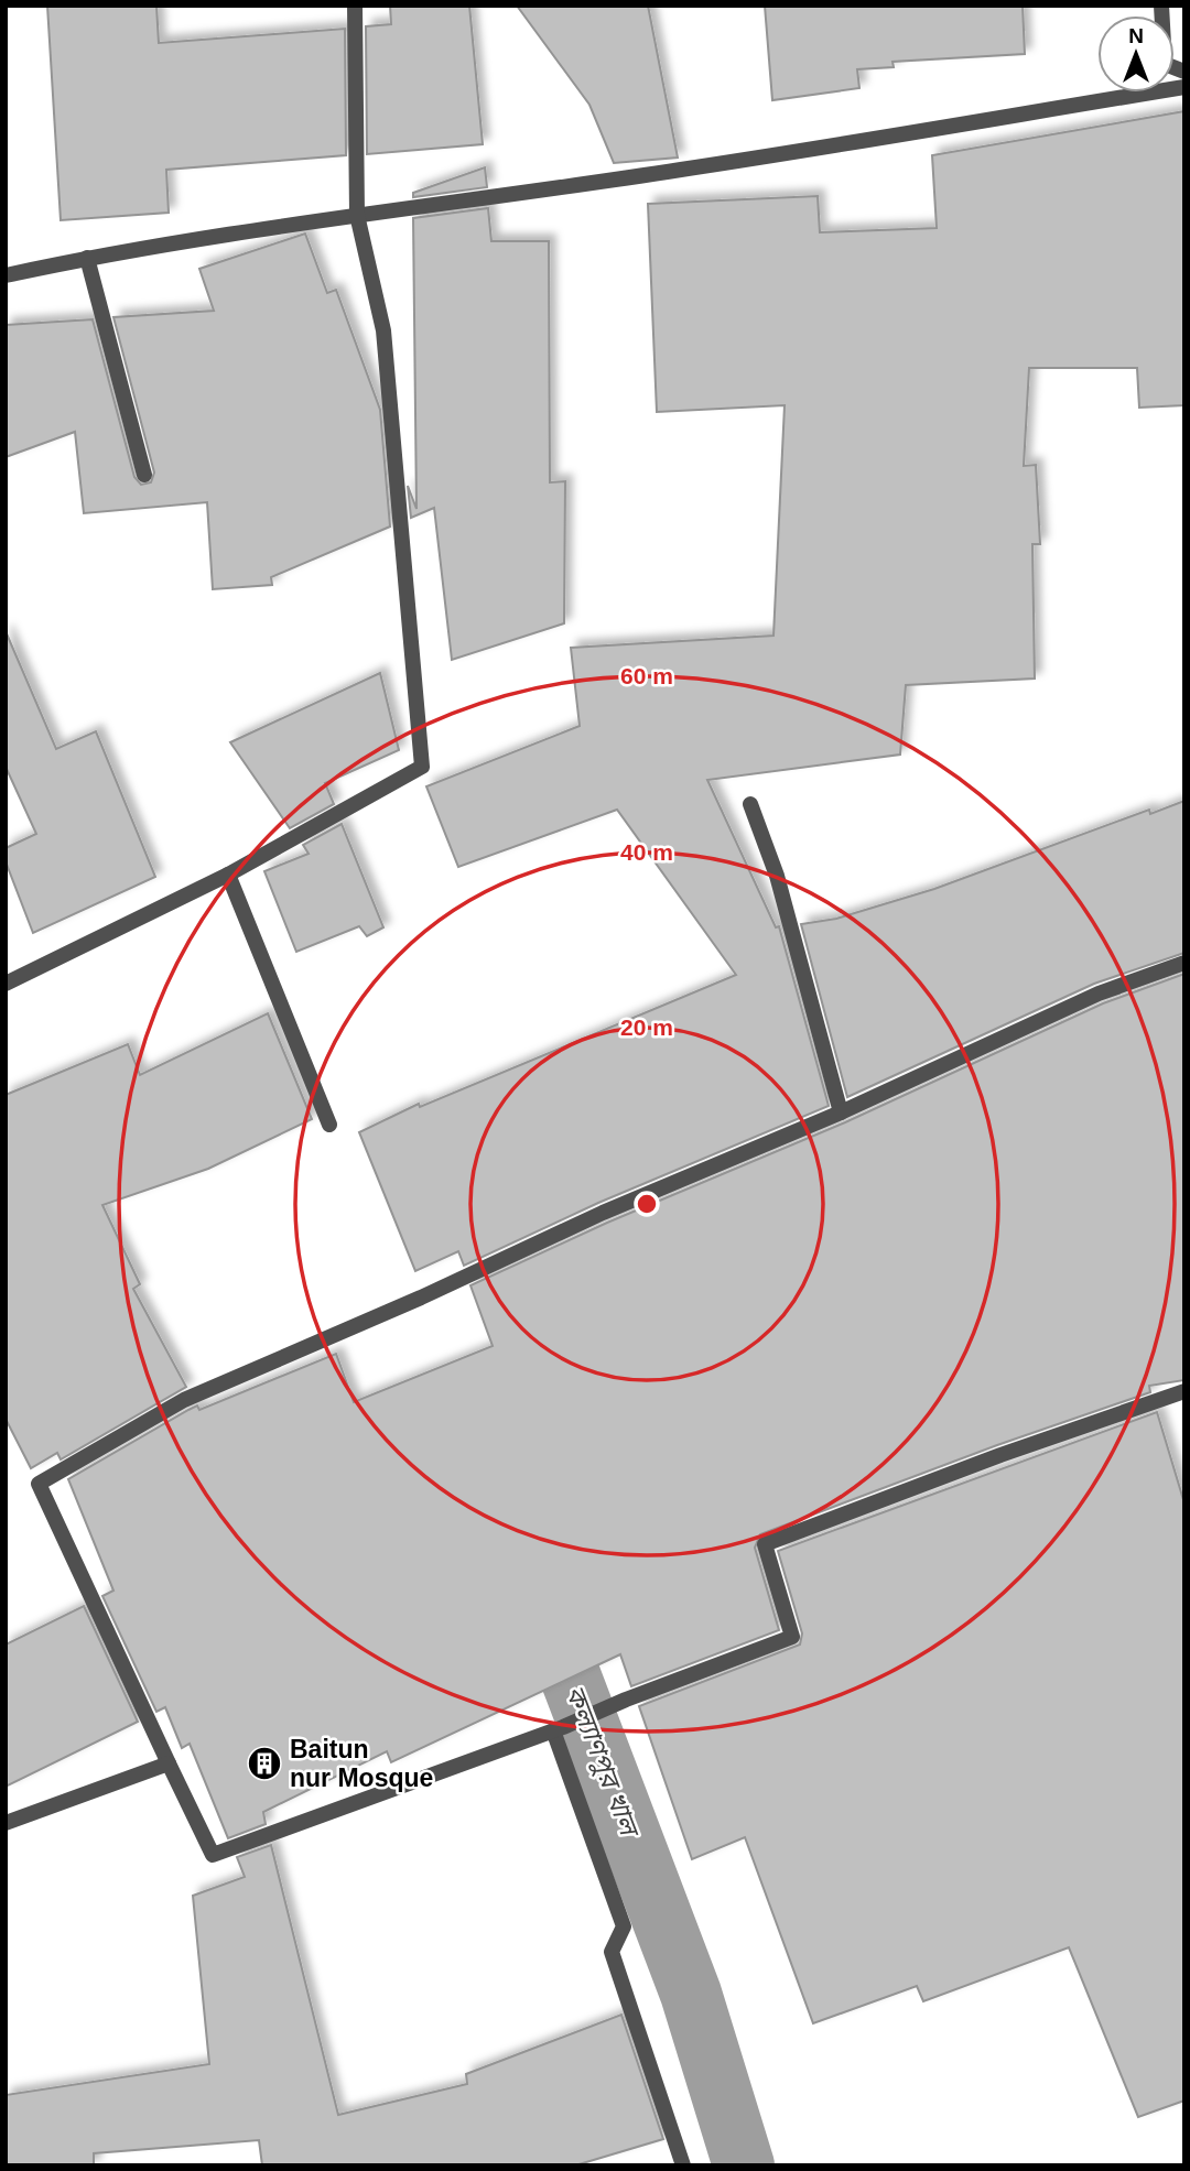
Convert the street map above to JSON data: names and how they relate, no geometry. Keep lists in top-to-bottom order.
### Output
{
  "water": ["কল্যাণপুর খাল"],
  "places": {
    "building": ["Baitun nur Mosque"]
  },
  "north": "top",
  "rings": ["60 m", "40 m", "20 m"]
}
